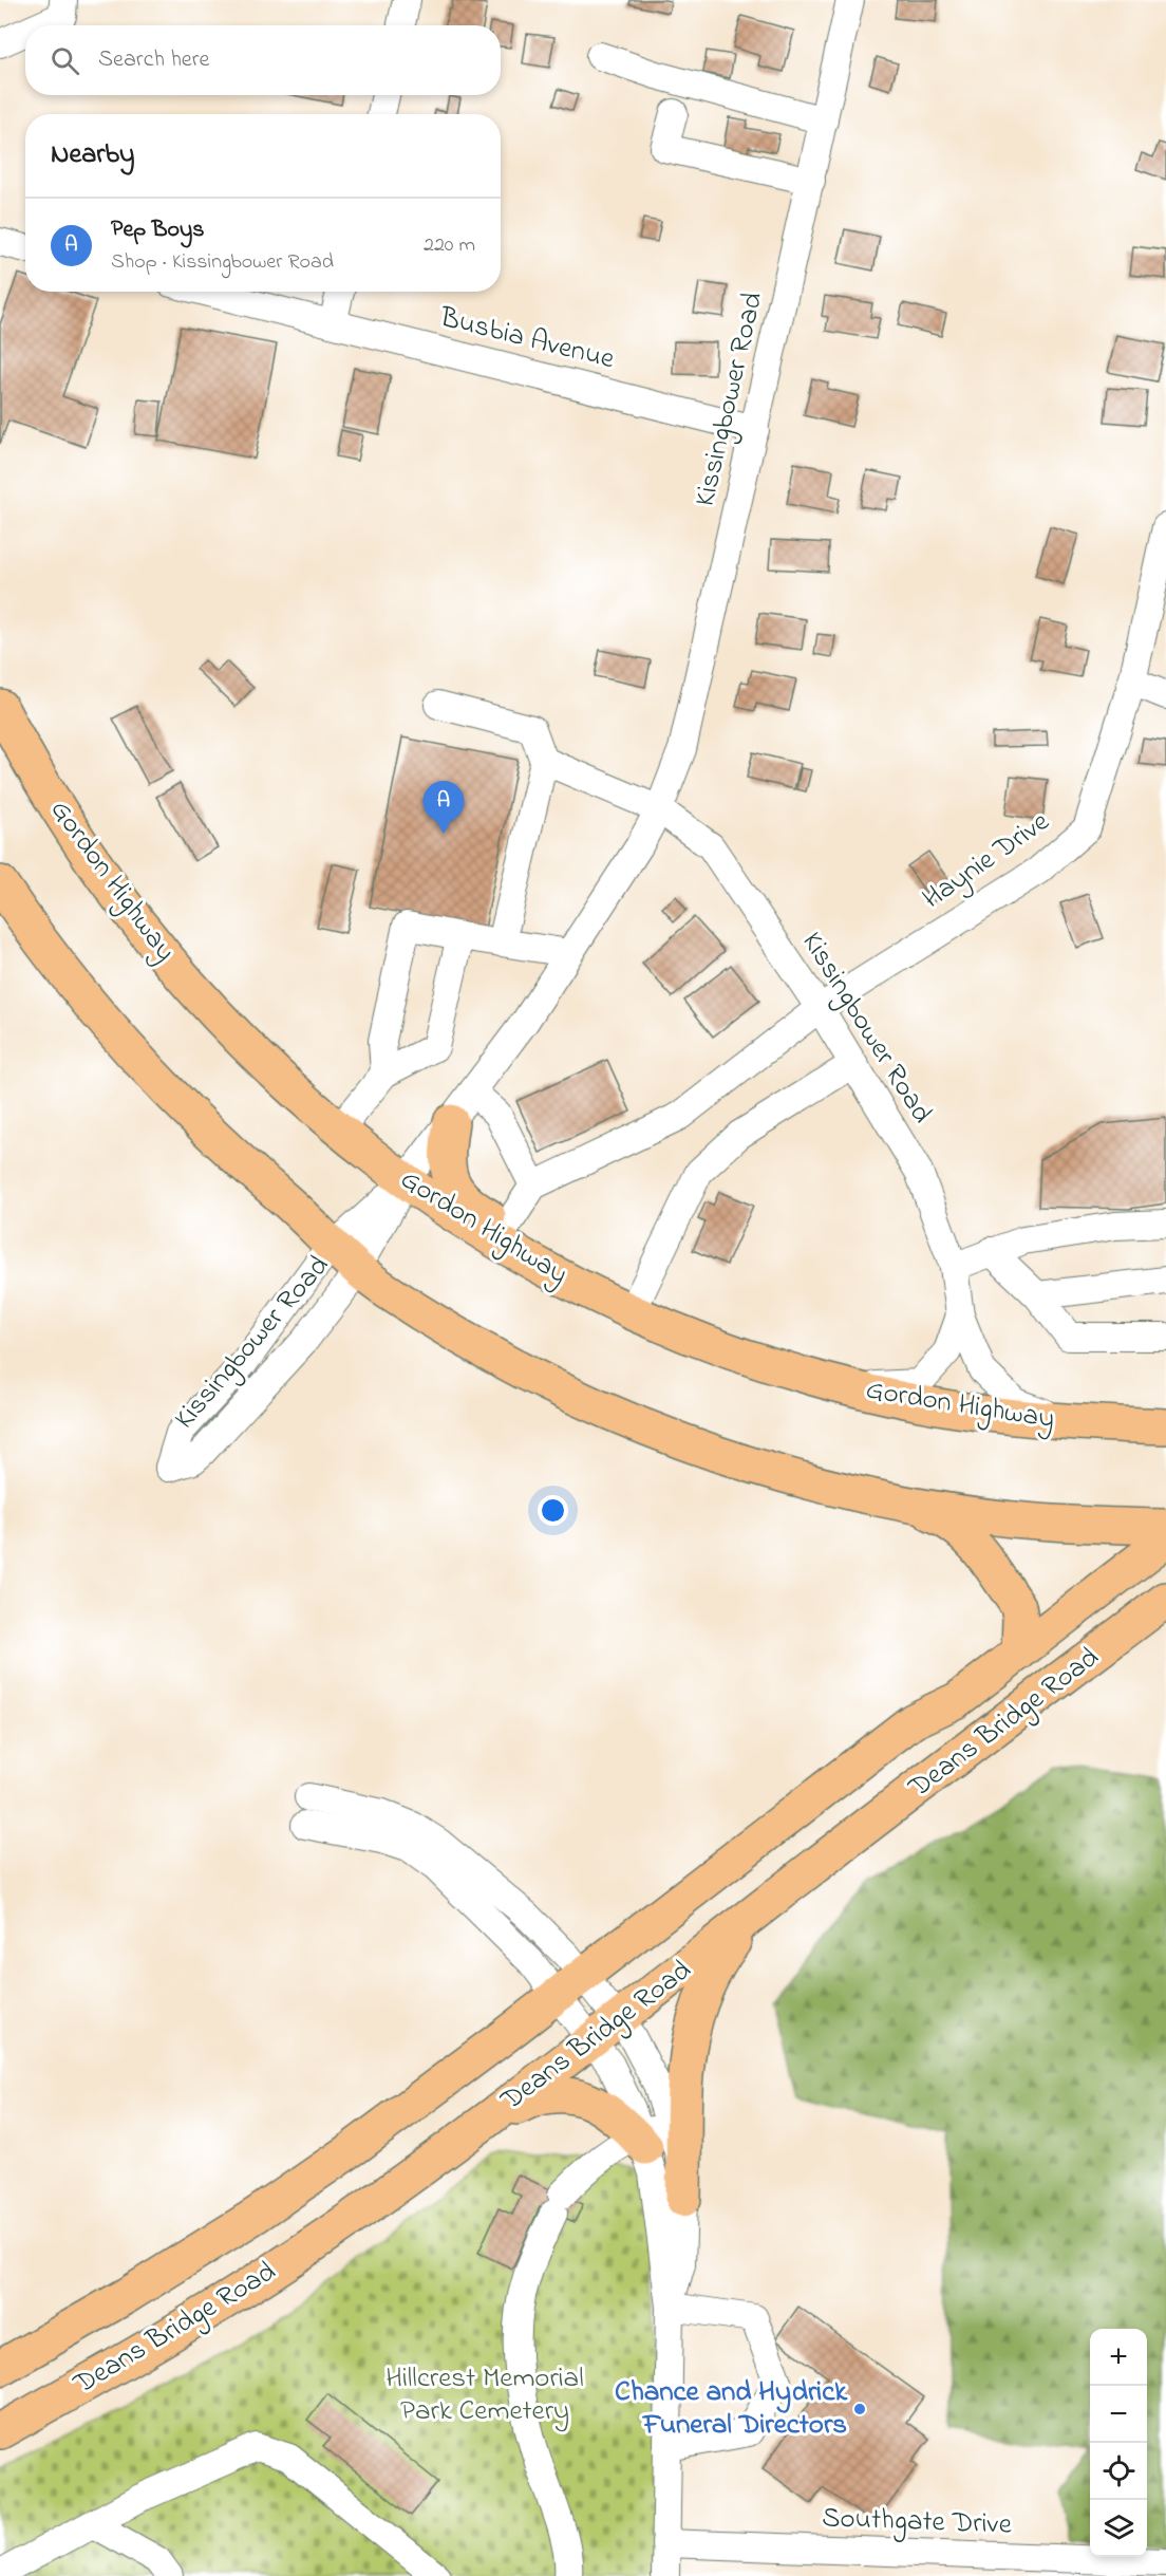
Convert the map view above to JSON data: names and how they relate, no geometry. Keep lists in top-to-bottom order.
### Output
{
  "streets": {
    "highway": ["Gordon Highway", "Deans Bridge Road"],
    "street": [
      "Busbia Avenue",
      "Kissingbower Road",
      "Haynie Drive",
      "Southgate Drive"
    ]
  },
  "crossings": [
    ["Busbia Avenue", "Kissingbower Road"],
    ["Kissingbower Road", "Haynie Drive"],
    ["Kissingbower Road", "Gordon Highway"]
  ],
  "parks": ["Hillcrest Memorial Park Cemetery"],
  "places": ["Chance and Hydrick Funeral Directors"],
  "page": {
    "search": "Search here",
    "heading": "Nearby",
    "list": [
      {
        "mark": "A",
        "name": "Pep Boys",
        "note": "Shop · Kissingbower Road",
        "value": "220 m"
      }
    ],
    "pins": "A",
    "map_buttons": ["+", "−"]
  }
}
